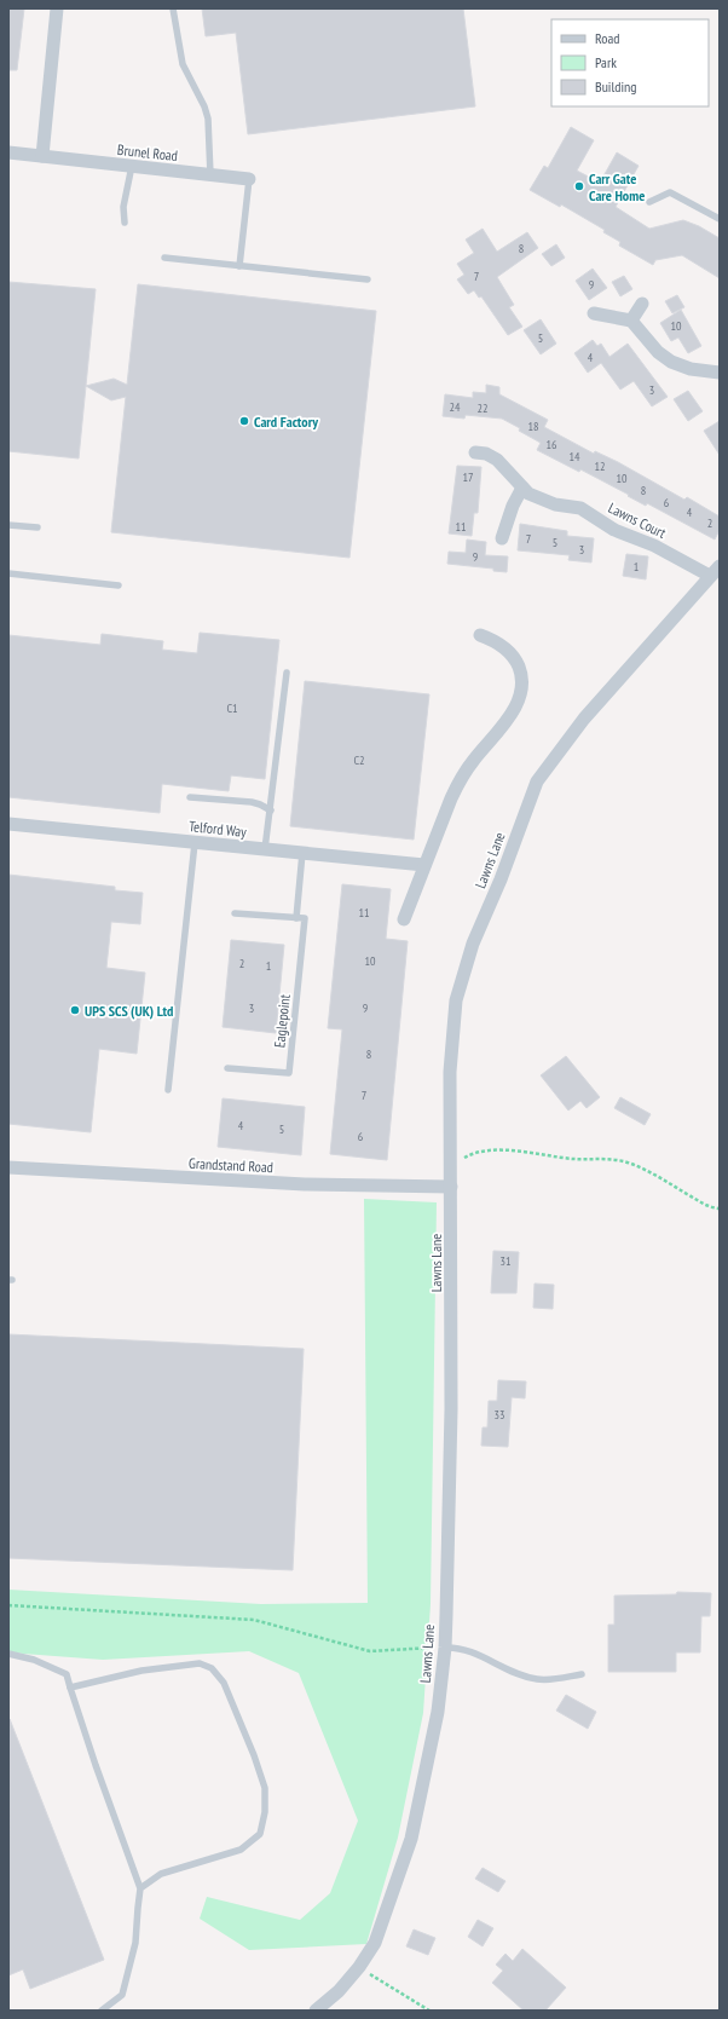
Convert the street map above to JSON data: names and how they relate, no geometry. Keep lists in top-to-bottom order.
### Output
{
  "streets": {
    "street": [
      "Brunel Road",
      "Lawns Court",
      "Telford Way",
      "Lawns Lane",
      "Grandstand Road"
    ],
    "lane": ["Eaglepoint"]
  },
  "crossings": [
    ["Lawns Court", "Lawns Lane"],
    ["Telford Way", "Eaglepoint"],
    ["Lawns Lane", "Grandstand Road"]
  ],
  "places": ["Carr Gate Care Home", "Card Factory", "UPS SCS (UK) Ltd"],
  "house_numbers": [
    "8",
    "7",
    "9",
    "10",
    "5",
    "4",
    "3",
    "24",
    "22",
    "18",
    "16",
    "14",
    "12",
    "17",
    "10",
    "8",
    "6",
    "4",
    "2",
    "11",
    "7",
    "5",
    "3",
    "9",
    "1",
    "C1",
    "C2",
    "11",
    "10",
    "2",
    "1",
    "3",
    "9",
    "8",
    "7",
    "4",
    "5",
    "6",
    "31",
    "33"
  ],
  "legend": ["Road", "Park", "Building"]
}
